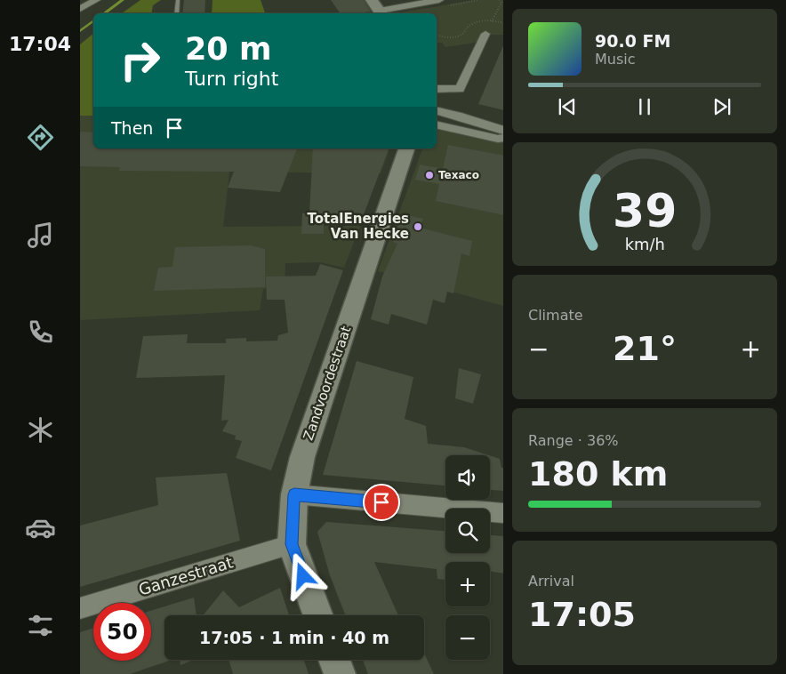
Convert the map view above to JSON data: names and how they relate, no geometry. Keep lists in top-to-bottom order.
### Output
{
  "streets": {
    "main road": ["Zandvoordestraat"],
    "street": ["Ganzestraat"]
  },
  "crossings": [
    ["Zandvoordestraat", "Ganzestraat"]
  ],
  "places": ["Texaco", "TotalEnergies Van Hecke"],
  "page": {
    "tabs": "17:04",
    "turn": ["20 m", "Turn right"],
    "song": ["90.0 FM", "Music"],
    "then": "Then",
    "tile": [
      "Climate",
      ["Range · 36%", "180 km"],
      ["Arrival", "17:05"]
    ],
    "heat": ["−", "21°", "+"],
    "map_buttons": ["+", "−"],
    "limit": "50",
    "trip": "17:05 · 1 min · 40 m",
    "gauge": ["39", "km/h"]
  }
}
